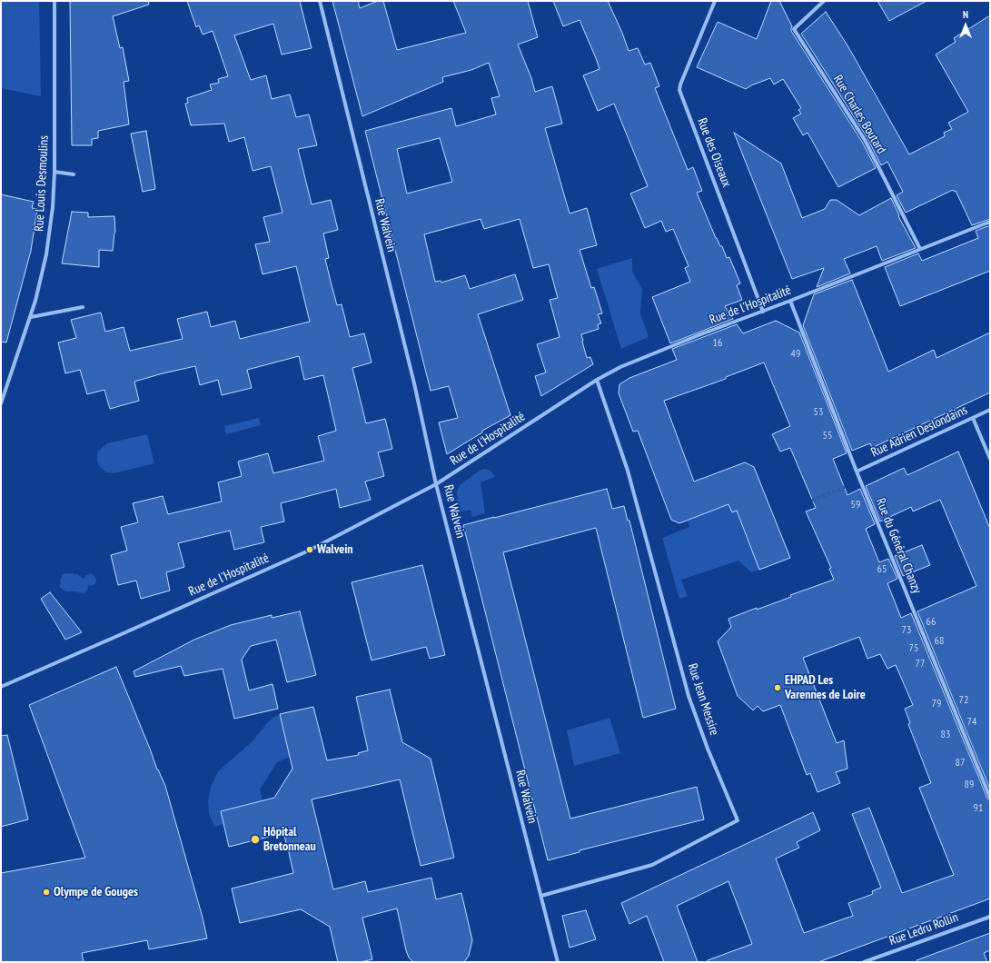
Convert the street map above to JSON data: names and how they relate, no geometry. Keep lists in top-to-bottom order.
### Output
{
  "streets": {
    "street": [
      "Rue Charles Boutard",
      "Rue des Oiseaux",
      "Rue Louis Desmoulins",
      "Rue Walvein",
      "Rue de l'Hospitalité",
      "Rue Adrien Deslondains",
      "Rue du Général Chanzy",
      "Rue Jean Messire",
      "Rue Ledru Rollin"
    ]
  },
  "crossings": [
    ["Rue Charles Boutard", "Rue de l'Hospitalité"],
    ["Rue des Oiseaux", "Rue de l'Hospitalité"],
    ["Rue Walvein", "Rue de l'Hospitalité"],
    ["Rue Walvein", "Rue Jean Messire"],
    ["Rue de l'Hospitalité", "Rue du Général Chanzy"],
    ["Rue de l'Hospitalité", "Rue Jean Messire"],
    ["Rue Adrien Deslondains", "Rue du Général Chanzy"]
  ],
  "places": [
    "Walvein",
    "EHPAD Les Varennes de Loire",
    "Hôpital Bretonneau",
    "Olympe de Gouges"
  ],
  "house_numbers": [
    "16",
    "49",
    "53",
    "55",
    "59",
    "65",
    "66",
    "73",
    "68",
    "75",
    "77",
    "72",
    "79",
    "74",
    "83",
    "87",
    "89",
    "91"
  ],
  "north": "top"
}
